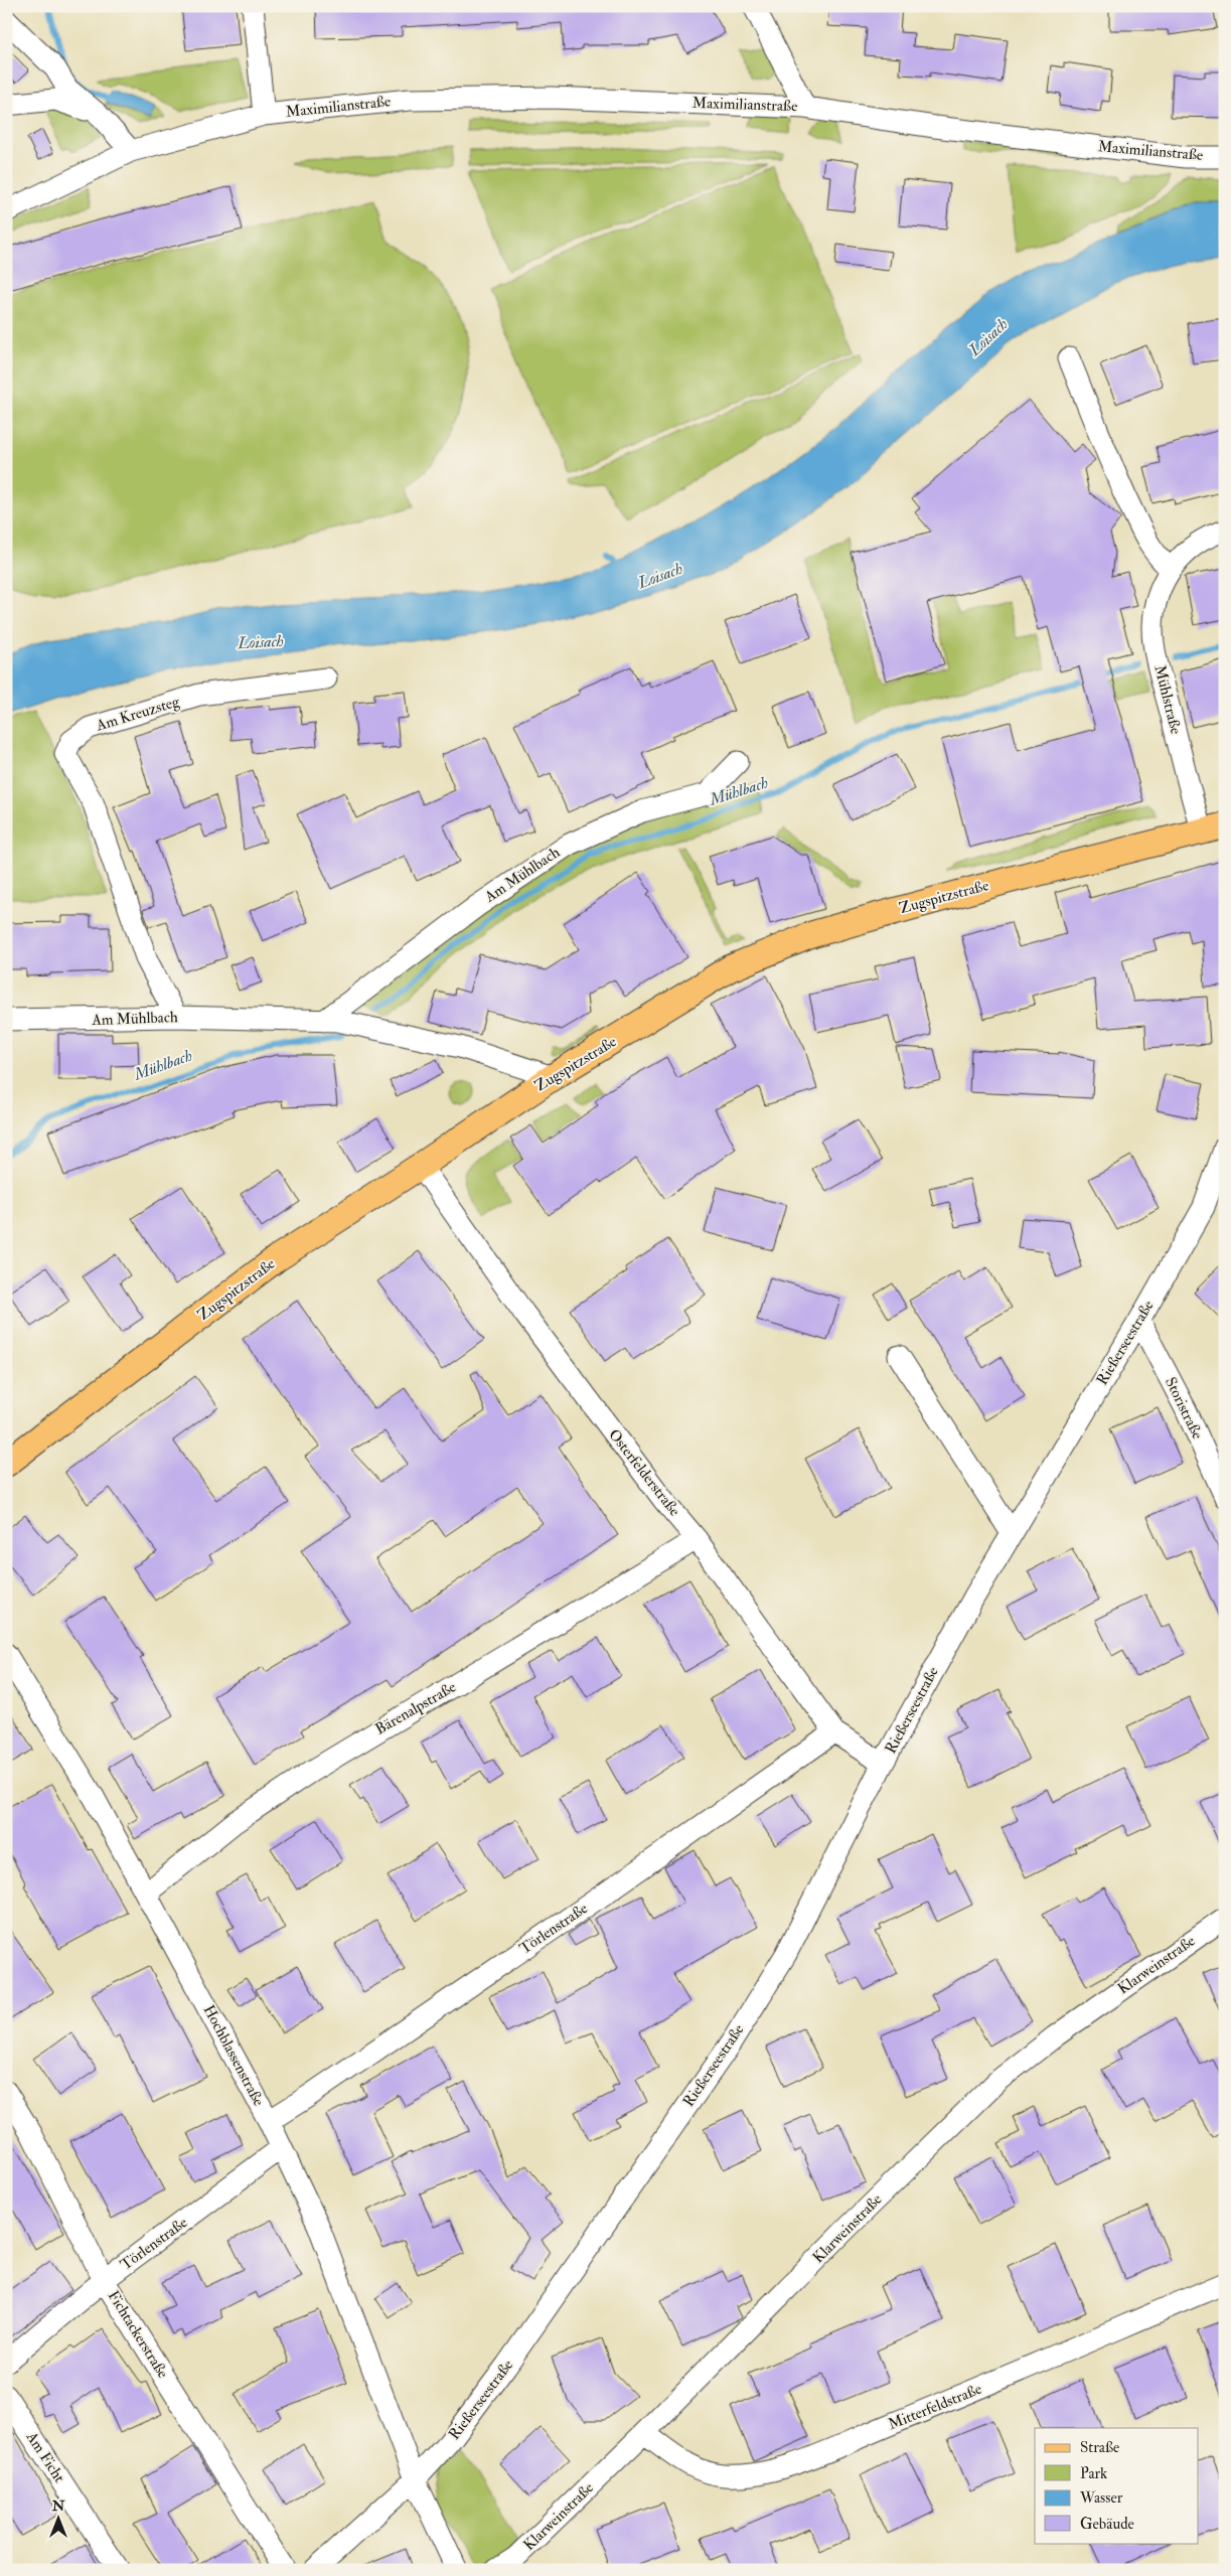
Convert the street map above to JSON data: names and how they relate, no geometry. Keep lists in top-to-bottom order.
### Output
{
  "streets": {
    "main road": ["Zugspitzstraße"],
    "street": [
      "Maximilianstraße",
      "Mühlstraße",
      "Am Kreuzsteg",
      "Am Mühlbach",
      "Rießerseestraße",
      "Storistraße",
      "Osterfelderstraße",
      "Bärenalpstraße",
      "Törlenstraße",
      "Klarweinstraße",
      "Hochblassenstraße",
      "Fichtackerstraße",
      "Mitterfeldstraße",
      "Am Ficht"
    ]
  },
  "crossings": [
    ["Mühlstraße", "Zugspitzstraße"],
    ["Am Kreuzsteg", "Am Mühlbach"],
    ["Am Mühlbach", "Zugspitzstraße"],
    ["Zugspitzstraße", "Osterfelderstraße"],
    ["Rießerseestraße", "Storistraße"],
    ["Rießerseestraße", "Osterfelderstraße"],
    ["Rießerseestraße", "Hochblassenstraße"],
    ["Osterfelderstraße", "Bärenalpstraße"],
    ["Osterfelderstraße", "Törlenstraße"],
    ["Bärenalpstraße", "Hochblassenstraße"],
    ["Törlenstraße", "Hochblassenstraße"],
    ["Törlenstraße", "Fichtackerstraße"],
    ["Klarweinstraße", "Mitterfeldstraße"]
  ],
  "water": ["Loisach", "Mühlbach"],
  "legend": [
    "Straße",
    "Park",
    "Wasser",
    "Gebäude"
  ],
  "north": "top"
}
